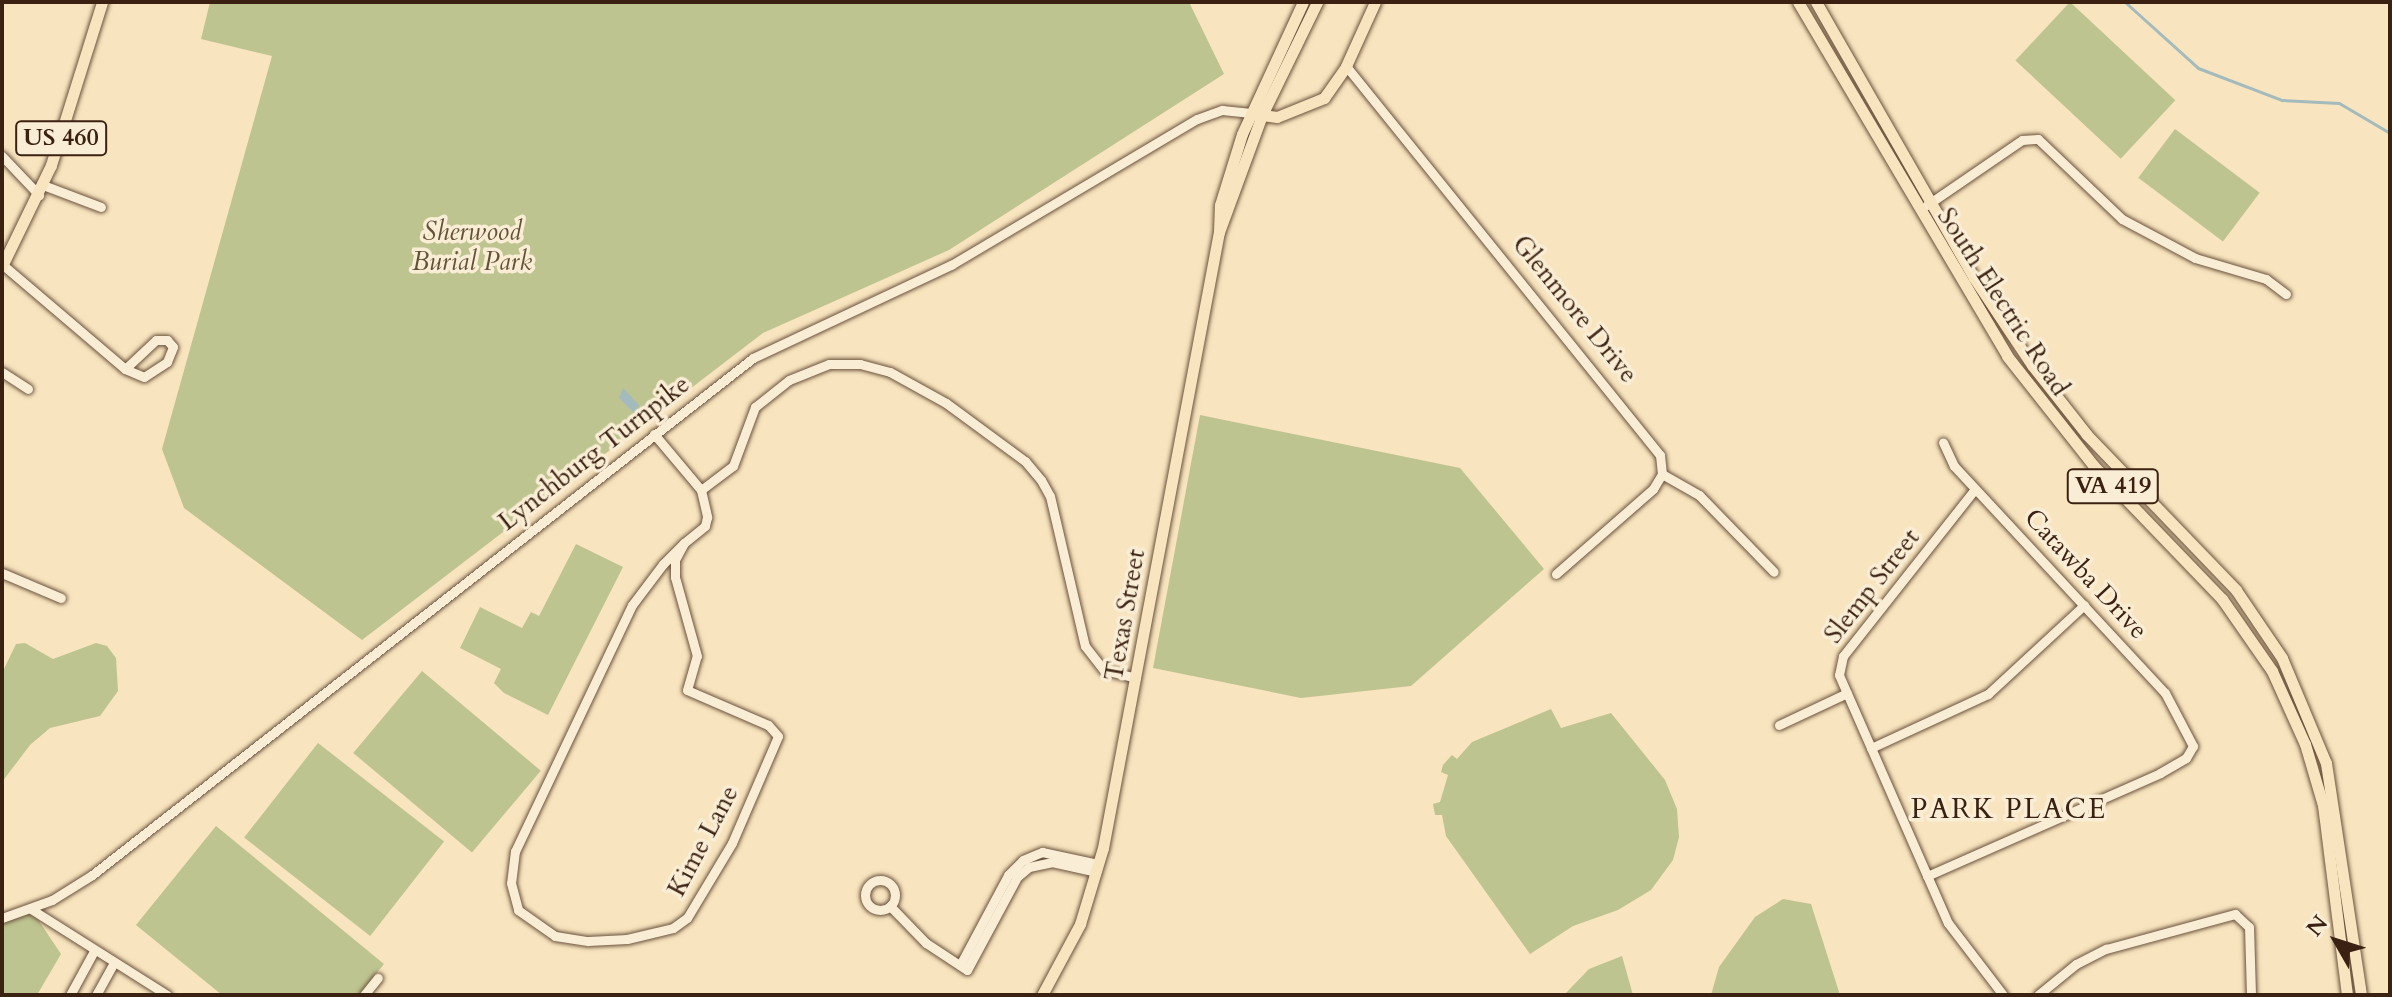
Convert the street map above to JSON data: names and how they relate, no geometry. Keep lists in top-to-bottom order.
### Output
{
  "streets": {
    "main road": [
      "US 460",
      "South Electric Road",
      "Lynchburg Turnpike",
      "VA 419",
      "Texas Street"
    ],
    "street": [
      "Glenmore Drive",
      "Catawba Drive",
      "Slemp Street",
      "Kime Lane"
    ]
  },
  "crossings": [
    ["Glenmore Drive", "Lynchburg Turnpike"],
    ["Lynchburg Turnpike", "Texas Street"],
    ["Catawba Drive", "Slemp Street"]
  ],
  "districts": ["PARK PLACE"],
  "parks": ["Sherwood Burial Park"],
  "north": "top left"
}
